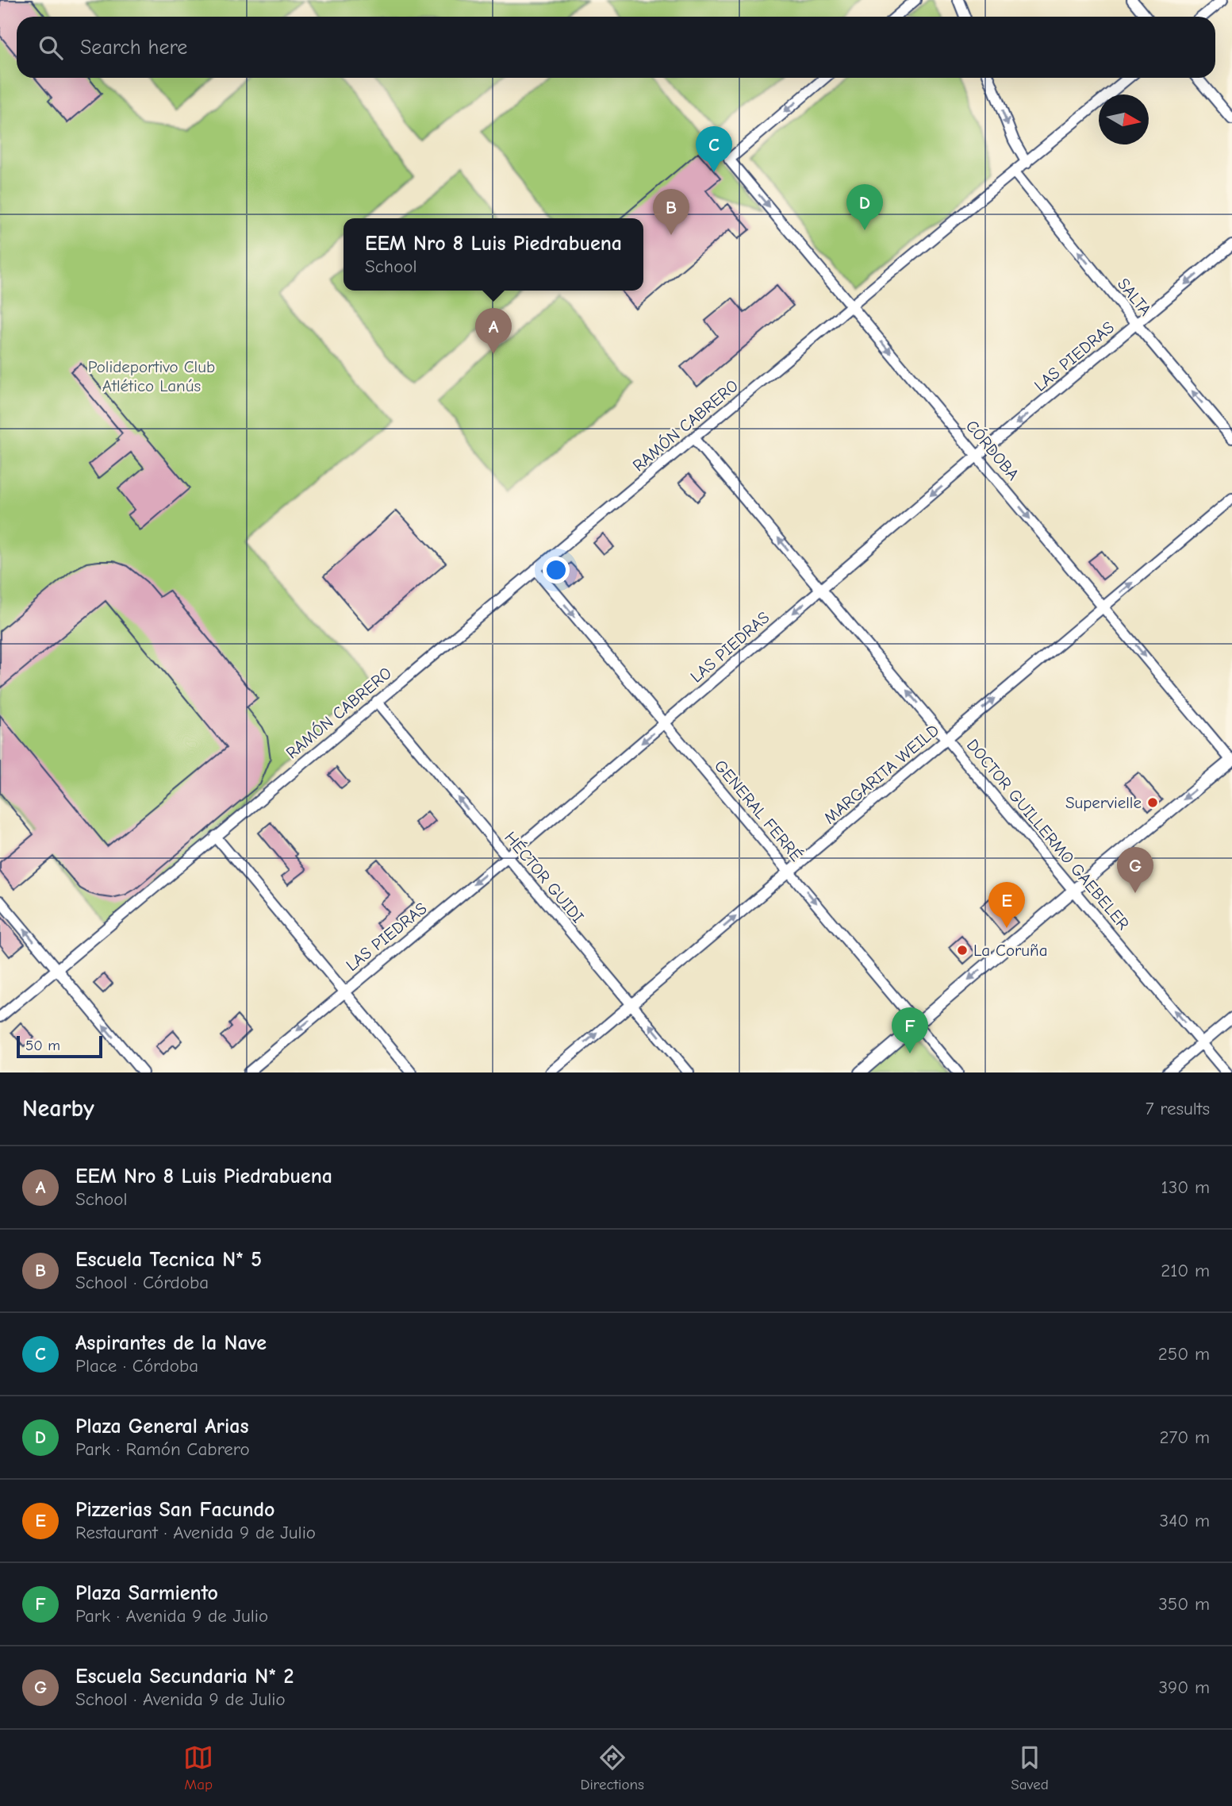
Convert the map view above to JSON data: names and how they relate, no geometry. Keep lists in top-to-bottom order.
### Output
{
  "streets": {
    "street": [
      "SALTA",
      "LAS PIEDRAS",
      "RAMÓN CABRERO",
      "CÓRDOBA",
      "MARGARITA WEILD",
      "GENERAL FERRÉ",
      "DOCTOR GUILLERMO GAEBELER",
      "HÉCTOR GUIDI"
    ]
  },
  "crossings": [
    ["SALTA", "LAS PIEDRAS"],
    ["SALTA", "RAMÓN CABRERO"],
    ["LAS PIEDRAS", "CÓRDOBA"],
    ["LAS PIEDRAS", "GENERAL FERRÉ"],
    ["LAS PIEDRAS", "DOCTOR GUILLERMO GAEBELER"],
    ["LAS PIEDRAS", "HÉCTOR GUIDI"],
    ["RAMÓN CABRERO", "CÓRDOBA"],
    ["RAMÓN CABRERO", "GENERAL FERRÉ"],
    ["RAMÓN CABRERO", "DOCTOR GUILLERMO GAEBELER"],
    ["RAMÓN CABRERO", "HÉCTOR GUIDI"],
    ["CÓRDOBA", "MARGARITA WEILD"],
    ["MARGARITA WEILD", "GENERAL FERRÉ"],
    ["MARGARITA WEILD", "DOCTOR GUILLERMO GAEBELER"],
    ["MARGARITA WEILD", "HÉCTOR GUIDI"]
  ],
  "one_way": [
    "SALTA",
    "LAS PIEDRAS",
    "CÓRDOBA",
    "MARGARITA WEILD",
    "GENERAL FERRÉ",
    "DOCTOR GUILLERMO GAEBELER",
    "HÉCTOR GUIDI"
  ],
  "parks": ["Polideportivo Club Atlético Lanús"],
  "places": ["Supervielle", "La Coruña"],
  "scale_bar": "50 m",
  "north": "right",
  "page": {
    "search": "Search here",
    "pins": [
      "C",
      "D",
      "B",
      "A",
      "G",
      "E",
      "F"
    ],
    "popup": ["EEM Nro 8 Luis Piedrabuena", "School"],
    "scale": "50 m",
    "heading": ["Nearby", "7 results"],
    "list": [
      {
        "mark": "A",
        "name": "EEM Nro 8 Luis Piedrabuena",
        "note": "School",
        "value": "130 m"
      },
      {
        "mark": "B",
        "name": "Escuela Tecnica N* 5",
        "note": "School · Córdoba",
        "value": "210 m"
      },
      {
        "mark": "C",
        "name": "Aspirantes de la Nave",
        "note": "Place · Córdoba",
        "value": "250 m"
      },
      {
        "mark": "D",
        "name": "Plaza General Arias",
        "note": "Park · Ramón Cabrero",
        "value": "270 m"
      },
      {
        "mark": "E",
        "name": "Pizzerias San Facundo",
        "note": "Restaurant · Avenida 9 de Julio",
        "value": "340 m"
      },
      {
        "mark": "F",
        "name": "Plaza Sarmiento",
        "note": "Park · Avenida 9 de Julio",
        "value": "350 m"
      },
      {
        "mark": "G",
        "name": "Escuela Secundaria N* 2",
        "note": "School · Avenida 9 de Julio",
        "value": "390 m"
      }
    ],
    "nav": ["Map", "Directions", "Saved"]
  }
}
